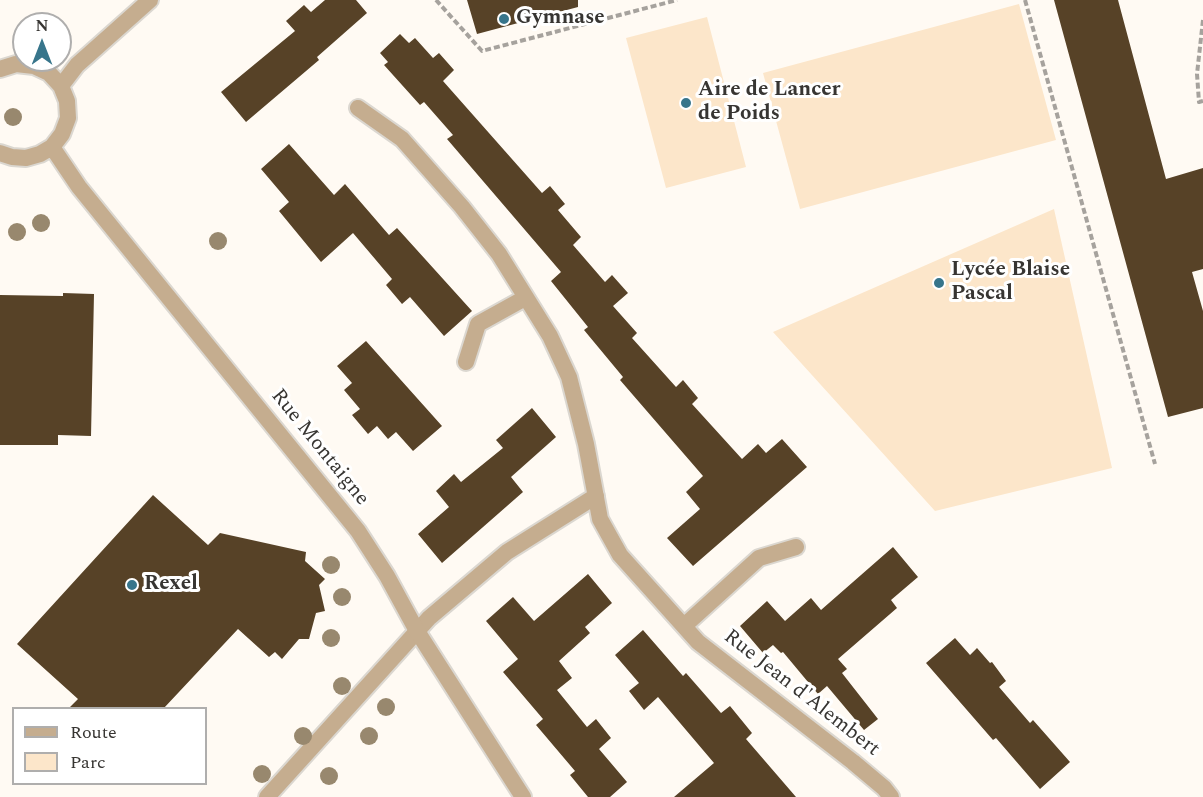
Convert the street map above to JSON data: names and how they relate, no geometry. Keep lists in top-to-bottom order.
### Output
{
  "streets": {
    "street": ["Rue Montaigne", "Rue Jean d'Alembert"]
  },
  "places": [
    "Gymnase",
    "Aire de Lancer de Poids",
    "Lycée Blaise Pascal",
    "Rexel"
  ],
  "legend": ["Route", "Parc"],
  "north": "top"
}
